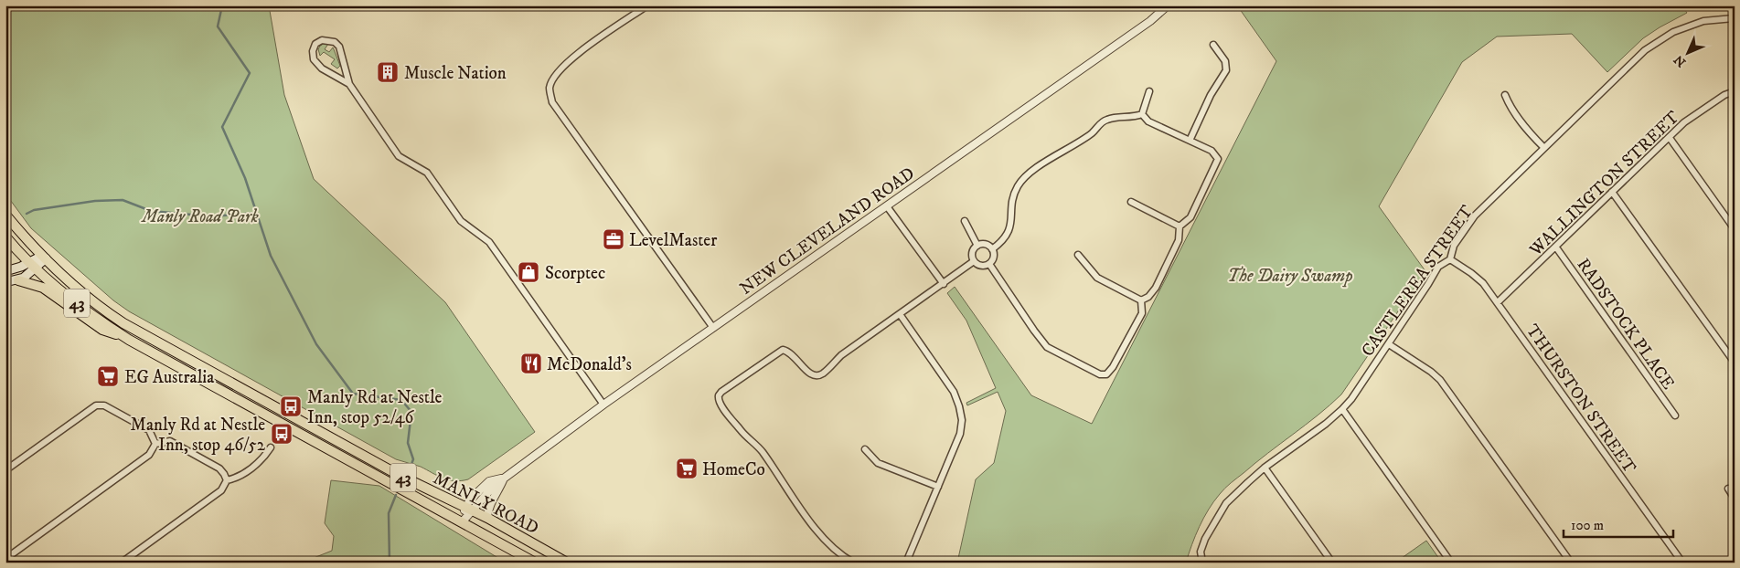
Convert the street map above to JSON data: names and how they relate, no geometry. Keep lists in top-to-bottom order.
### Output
{
  "streets": {
    "main road": ["43", "MANLY ROAD"],
    "street": [
      "WALLINGTON STREET",
      "NEW CLEVELAND ROAD",
      "CASTLEREA STREET",
      "RADSTOCK PLACE",
      "THURSTON STREET"
    ]
  },
  "crossings": [
    ["WALLINGTON STREET", "RADSTOCK PLACE"],
    ["WALLINGTON STREET", "THURSTON STREET"],
    ["NEW CLEVELAND ROAD", "MANLY ROAD"],
    ["CASTLEREA STREET", "THURSTON STREET"]
  ],
  "parks": ["Manly Road Park", "The Dairy Swamp"],
  "places": {
    "building": ["Muscle Nation"],
    "office": ["LevelMaster"],
    "shop": ["Scorptec"],
    "restaurant": ["McDonald's"],
    "supermarket": ["EG Australia", "HomeCo"],
    "bus stop": ["Manly Rd at Nestle Inn, stop 52/46", "Manly Rd at Nestle Inn, stop 46/52"]
  },
  "scale_bar": "100 m",
  "north": "bottom left"
}
